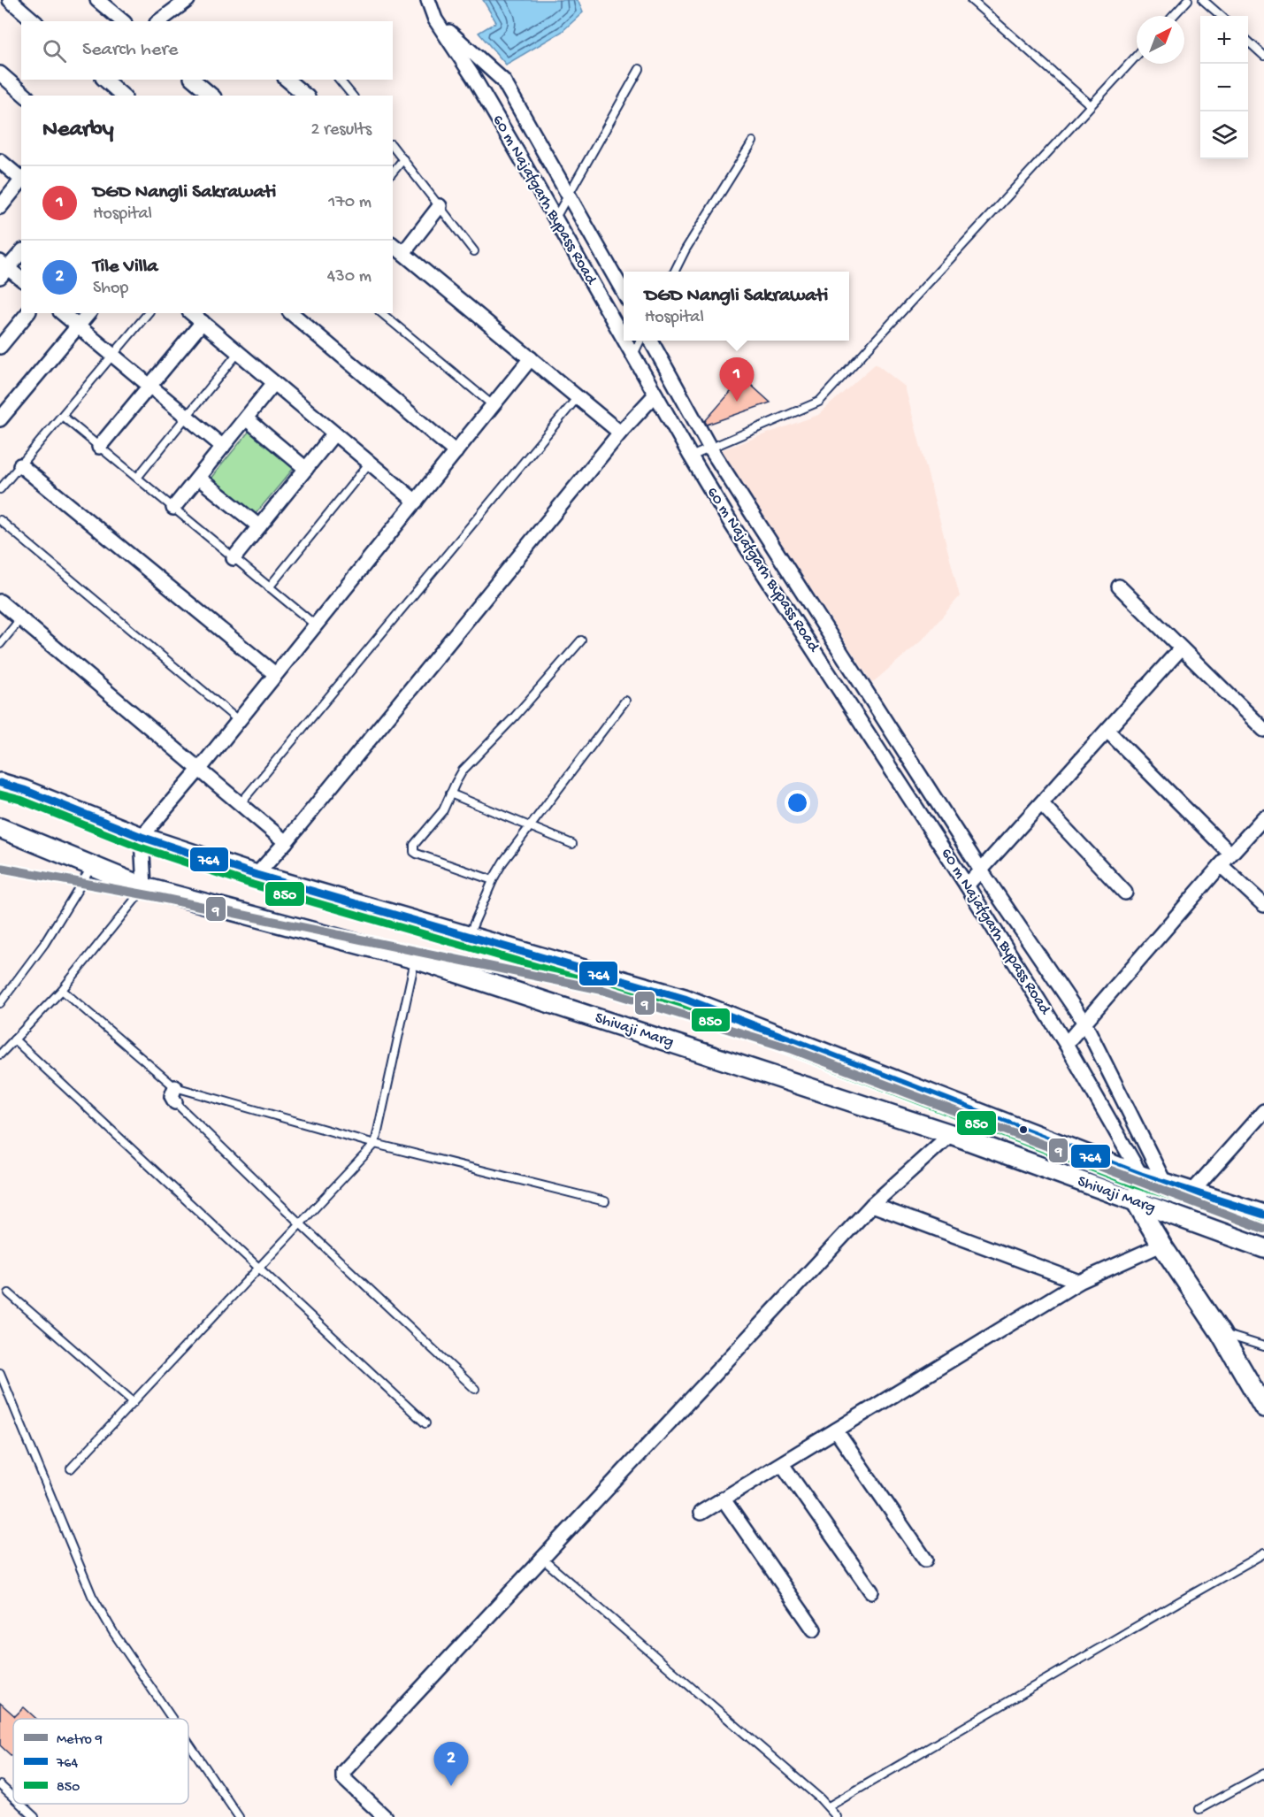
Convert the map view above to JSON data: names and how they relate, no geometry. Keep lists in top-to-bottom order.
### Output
{
  "streets": {
    "main road": ["Shivaji Marg"],
    "street": ["60 m Najafgarh Bypass Road"]
  },
  "crossings": [
    ["60 m Najafgarh Bypass Road", "Shivaji Marg"]
  ],
  "lines": ["transit line 764", "transit line 850", "metro line 9"],
  "legend": ["Metro 9", "764", "850"],
  "north": "top right",
  "page": {
    "map_buttons": ["+", "−"],
    "search": "Search here",
    "heading": ["Nearby", "2 results"],
    "list": [
      {
        "mark": "1",
        "name": "DGD Nangli Sakrawati",
        "note": "Hospital",
        "value": "170 m"
      },
      {
        "mark": "2",
        "name": "Tile Villa",
        "note": "Shop",
        "value": "430 m"
      }
    ],
    "popup": ["DGD Nangli Sakrawati", "Hospital"],
    "pins": ["1", "2"]
  }
}
